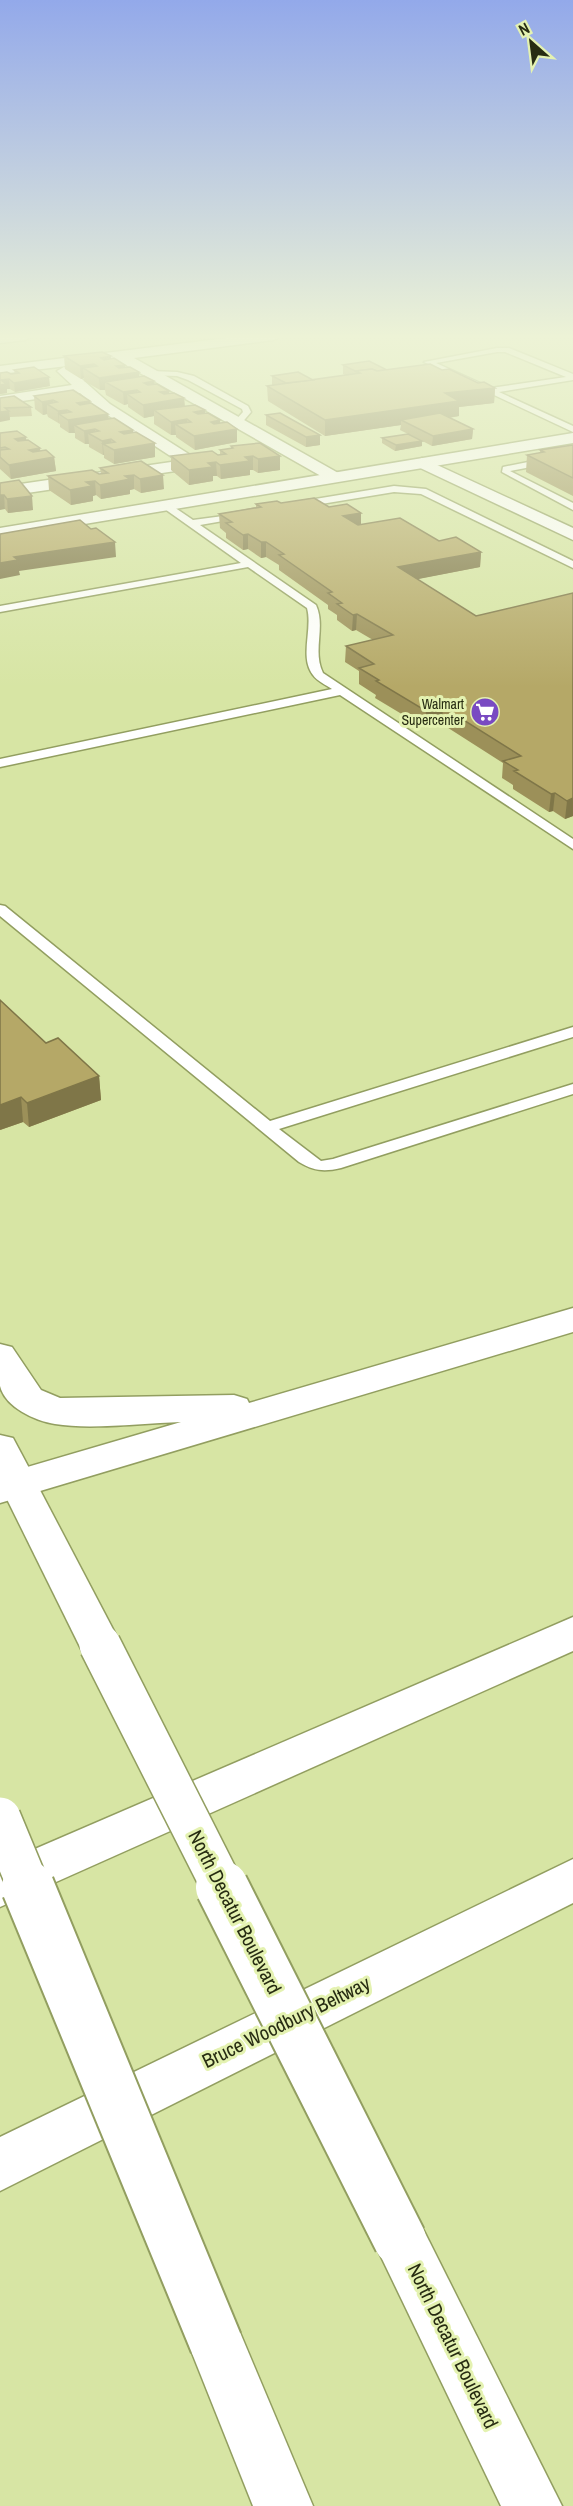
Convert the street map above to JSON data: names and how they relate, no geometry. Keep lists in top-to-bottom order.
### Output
{
  "streets": {
    "main road": ["North Decatur Boulevard", "Bruce Woodbury Beltway"]
  },
  "places": {
    "supermarket": ["Walmart Supercenter"]
  },
  "north": "top left"
}
